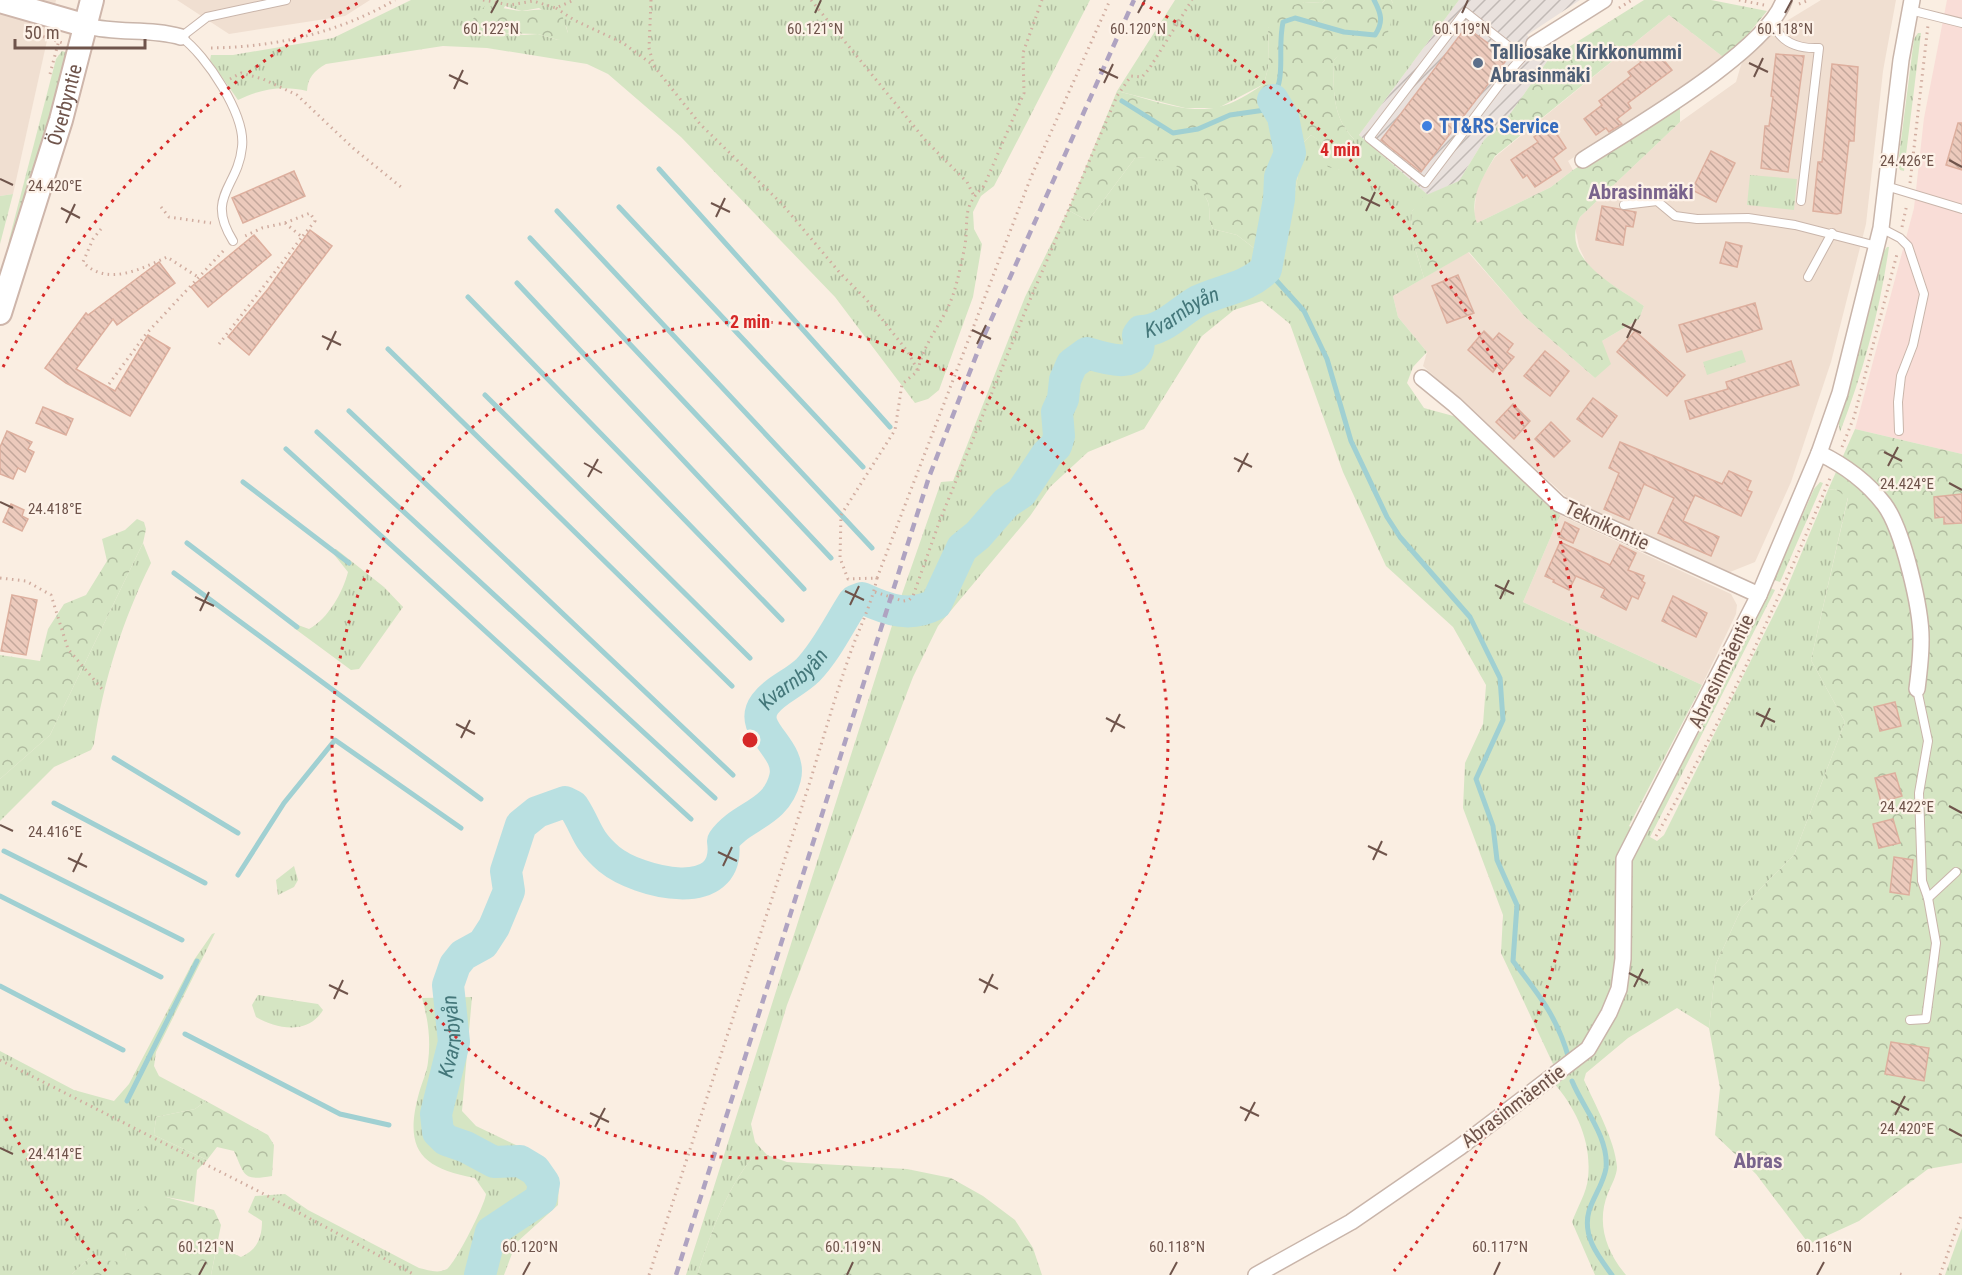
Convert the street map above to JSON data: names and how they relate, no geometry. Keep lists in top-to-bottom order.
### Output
{
  "streets": {
    "street": ["Överbyntie", "Teknikontie", "Abrasinmäentie"]
  },
  "crossings": [
    ["Teknikontie", "Abrasinmäentie"]
  ],
  "districts": ["Abrasinmäki", "Abras"],
  "water": ["Kvarnbyån"],
  "places": ["Talliosake Kirkkonummi Abrasinmäki", "TT&RS Service"],
  "scale_bar": "50 m",
  "coordinates": [
    "60.122°N",
    "60.121°N",
    "60.120°N",
    "60.119°N",
    "60.118°N",
    "24.426°E",
    "24.420°E",
    "24.424°E",
    "24.418°E",
    "24.422°E",
    "24.416°E",
    "24.414°E",
    "60.117°N",
    "60.116°N"
  ],
  "rings": ["4 min", "2 min"]
}
